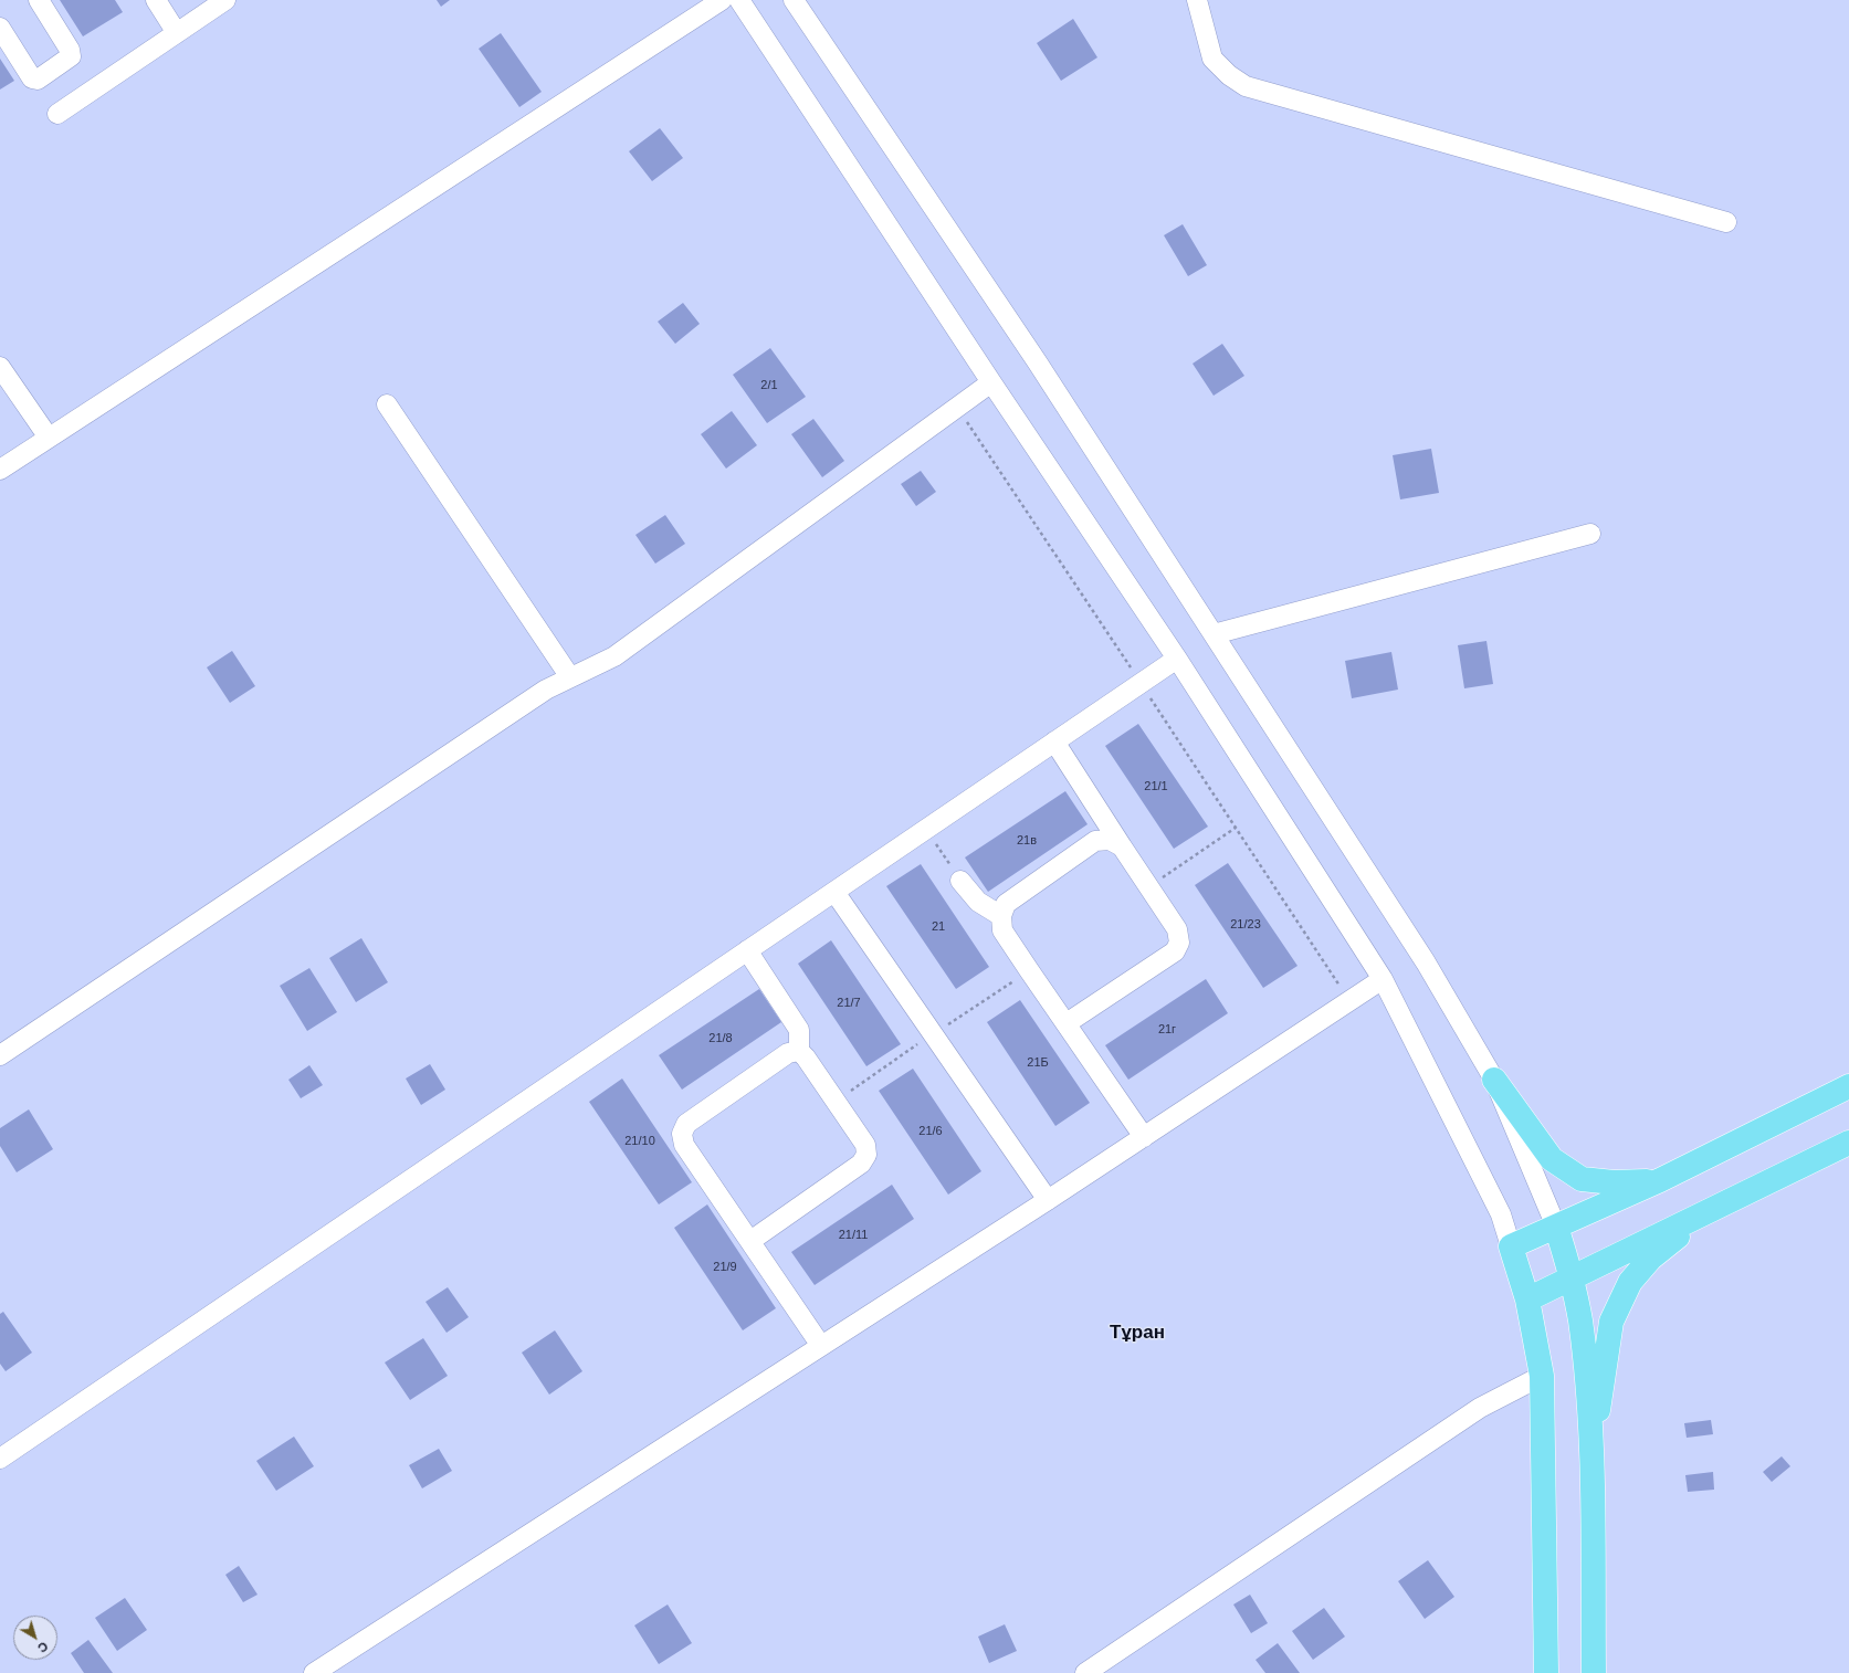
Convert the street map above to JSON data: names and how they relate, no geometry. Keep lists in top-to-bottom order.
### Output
{
  "districts": ["Тұран"],
  "house_numbers": [
    "2/1",
    "21/1",
    "21в",
    "21/23",
    "21",
    "21/7",
    "21г",
    "21/8",
    "21Б",
    "21/6",
    "21/10",
    "21/11",
    "21/9"
  ],
  "north": "bottom right"
}
